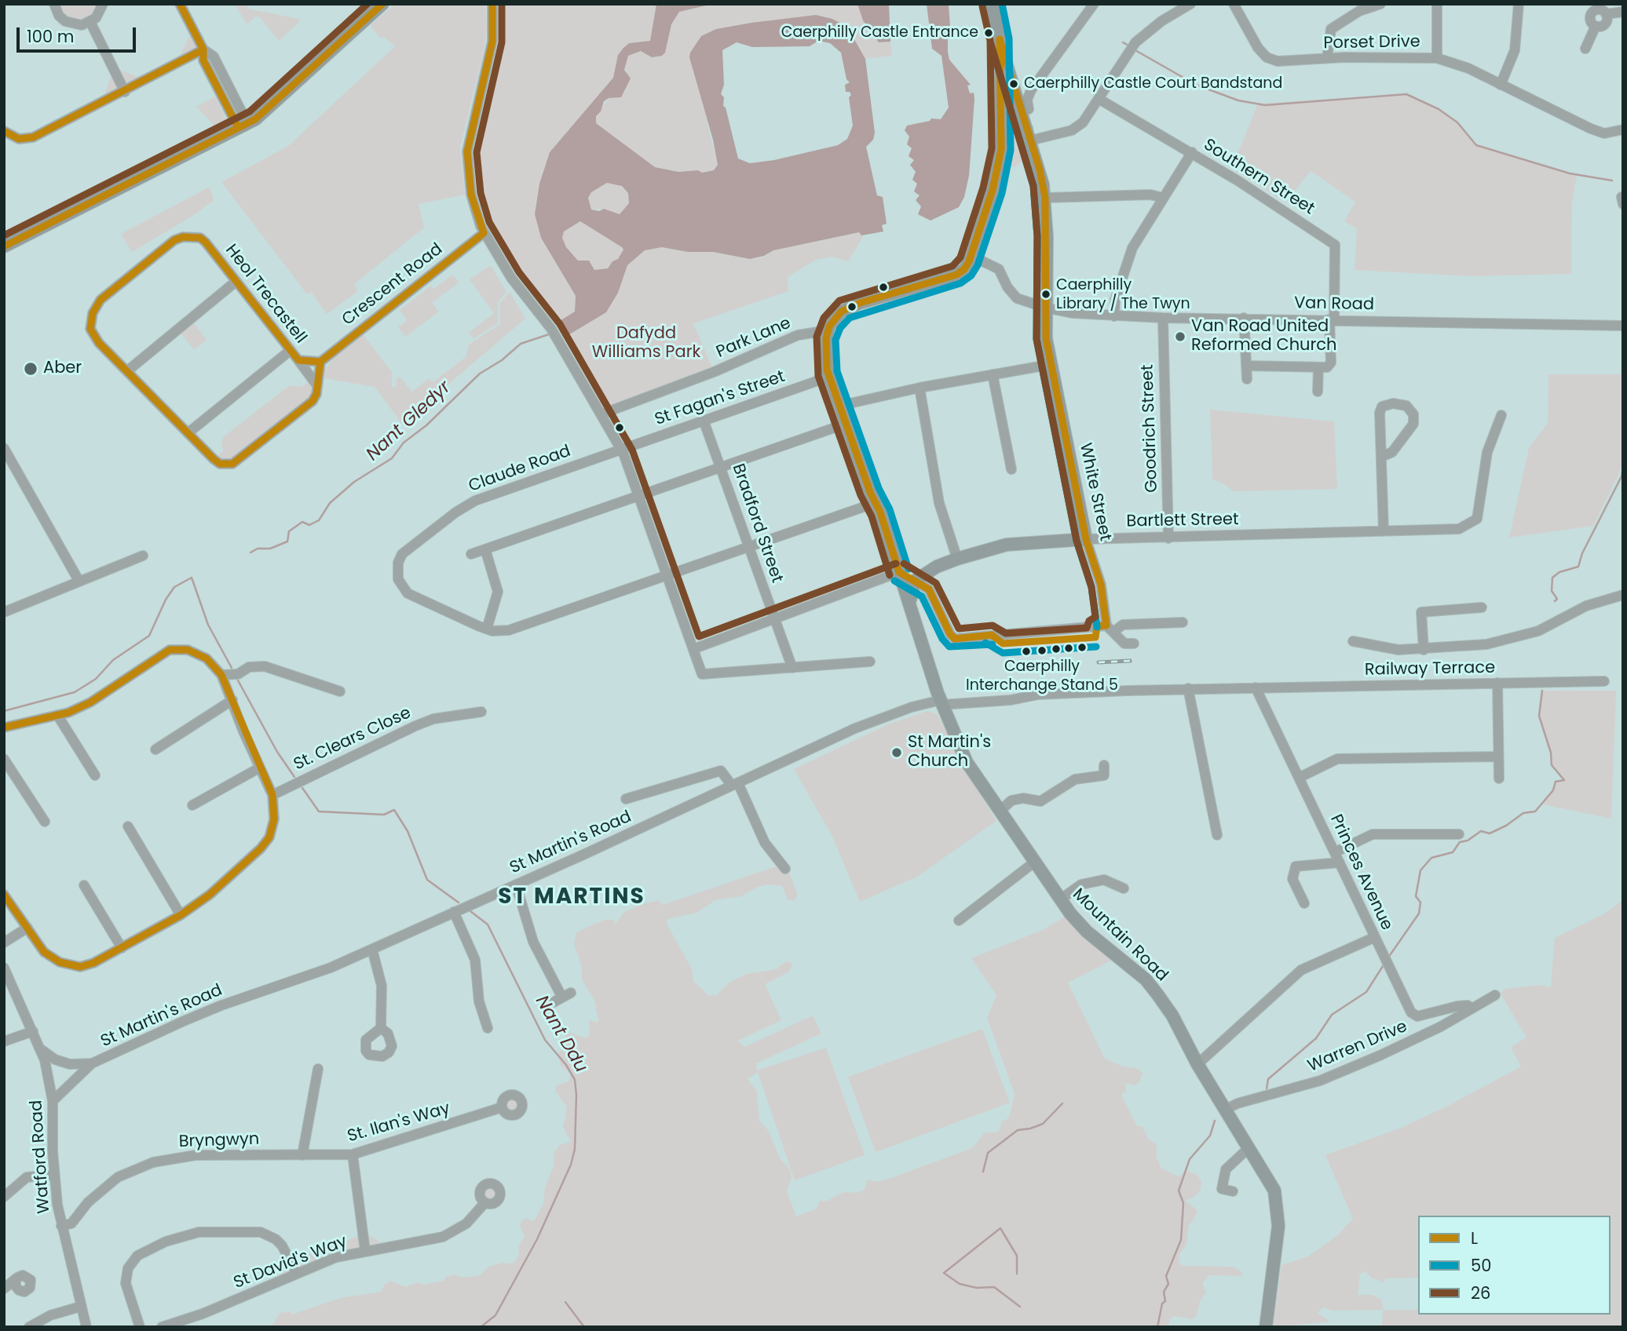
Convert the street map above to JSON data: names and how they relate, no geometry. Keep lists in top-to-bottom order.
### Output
{
  "streets": {
    "main road": ["White Street", "Bartlett Street", "Mountain Road"],
    "street": [
      "Porset Drive",
      "Southern Street",
      "Crescent Road",
      "Heol Trecastell",
      "Van Road",
      "Park Lane",
      "St Fagan's Street",
      "Goodrich Street",
      "Claude Road",
      "Bradford Street",
      "Railway Terrace",
      "St. Clears Close",
      "St Martin's Road",
      "Princes Avenue",
      "Warren Drive",
      "St. Ilan's Way",
      "Bryngwyn",
      "Watford Road",
      "St David's Way"
    ]
  },
  "crossings": [
    ["Southern Street", "Van Road"],
    ["Crescent Road", "Heol Trecastell"],
    ["Van Road", "Goodrich Street"],
    ["Van Road", "White Street"],
    ["Park Lane", "Mountain Road"],
    ["St Fagan's Street", "Claude Road"],
    ["St Fagan's Street", "Bradford Street"],
    ["St Fagan's Street", "Mountain Road"],
    ["Goodrich Street", "Bartlett Street"],
    ["Claude Road", "Bradford Street"],
    ["Claude Road", "Mountain Road"],
    ["White Street", "Bartlett Street"],
    ["Railway Terrace", "St Martin's Road"],
    ["Railway Terrace", "Princes Avenue"],
    ["St Martin's Road", "Mountain Road"],
    ["St Martin's Road", "Watford Road"],
    ["Princes Avenue", "Warren Drive"],
    ["Mountain Road", "Warren Drive"],
    ["St. Ilan's Way", "Bryngwyn"],
    ["Bryngwyn", "Watford Road"]
  ],
  "districts": ["ST MARTINS"],
  "water": ["Nant Gledyr", "Nant Ddu"],
  "parks": ["Dafydd Williams Park"],
  "places": [
    "Caerphilly Castle Entrance",
    "Caerphilly Castle Court Bandstand",
    "Caerphilly Library / The Twyn",
    "Van Road United Reformed Church",
    "Aber",
    "Caerphilly Interchange Stand 5",
    "St Martin's Church"
  ],
  "lines": ["transit line L", "transit line 50", "transit line 26"],
  "legend": ["L", "50", "26"],
  "scale_bar": "100 m"
}
